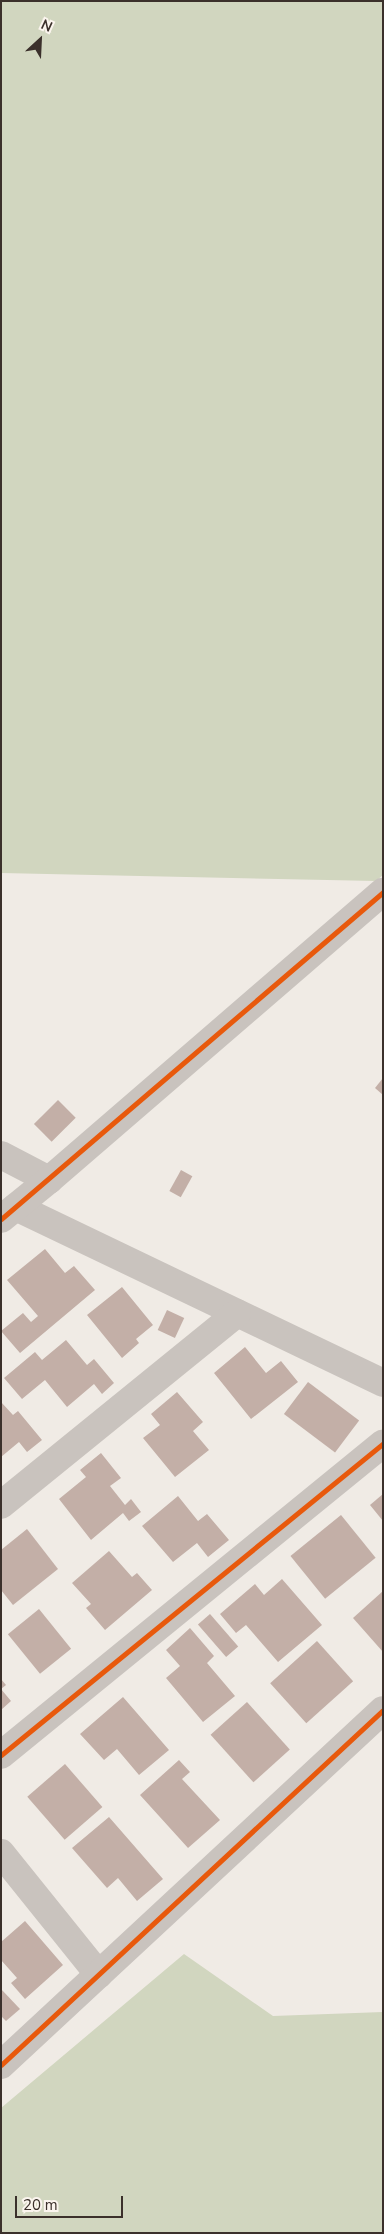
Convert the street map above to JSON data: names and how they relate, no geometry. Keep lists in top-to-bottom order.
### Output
{
  "scale_bar": "20 m",
  "north": "top right"
}
